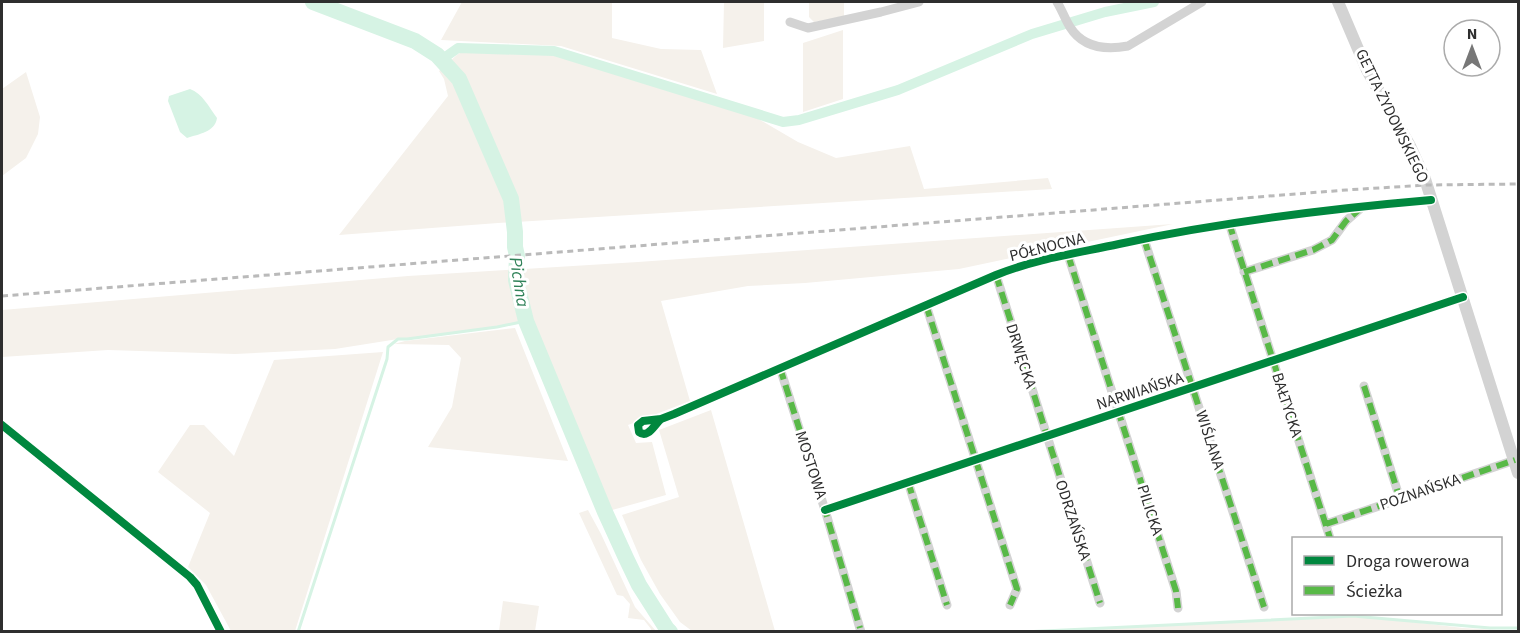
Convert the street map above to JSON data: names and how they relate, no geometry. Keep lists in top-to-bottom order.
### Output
{
  "streets": {
    "street": [
      "GETTA ŻYDOWSKIEGO",
      "PÓŁNOCNA",
      "DRWĘCKA",
      "NARWIAŃSKA",
      "BAŁTYCKA",
      "WIŚLANA",
      "MOSTOWA",
      "POZNAŃSKA",
      "PILICKA",
      "ODRZAŃSKA"
    ]
  },
  "crossings": [
    ["GETTA ŻYDOWSKIEGO", "PÓŁNOCNA"],
    ["GETTA ŻYDOWSKIEGO", "NARWIAŃSKA"],
    ["GETTA ŻYDOWSKIEGO", "POZNAŃSKA"],
    ["PÓŁNOCNA", "DRWĘCKA"],
    ["PÓŁNOCNA", "BAŁTYCKA"],
    ["PÓŁNOCNA", "WIŚLANA"],
    ["PÓŁNOCNA", "MOSTOWA"],
    ["PÓŁNOCNA", "PILICKA"],
    ["DRWĘCKA", "NARWIAŃSKA"],
    ["DRWĘCKA", "ODRZAŃSKA"],
    ["NARWIAŃSKA", "BAŁTYCKA"],
    ["NARWIAŃSKA", "WIŚLANA"],
    ["NARWIAŃSKA", "MOSTOWA"],
    ["NARWIAŃSKA", "PILICKA"],
    ["NARWIAŃSKA", "ODRZAŃSKA"],
    ["BAŁTYCKA", "POZNAŃSKA"]
  ],
  "water": ["Pichna"],
  "legend": ["Droga rowerowa", "Ścieżka"],
  "north": "top"
}
